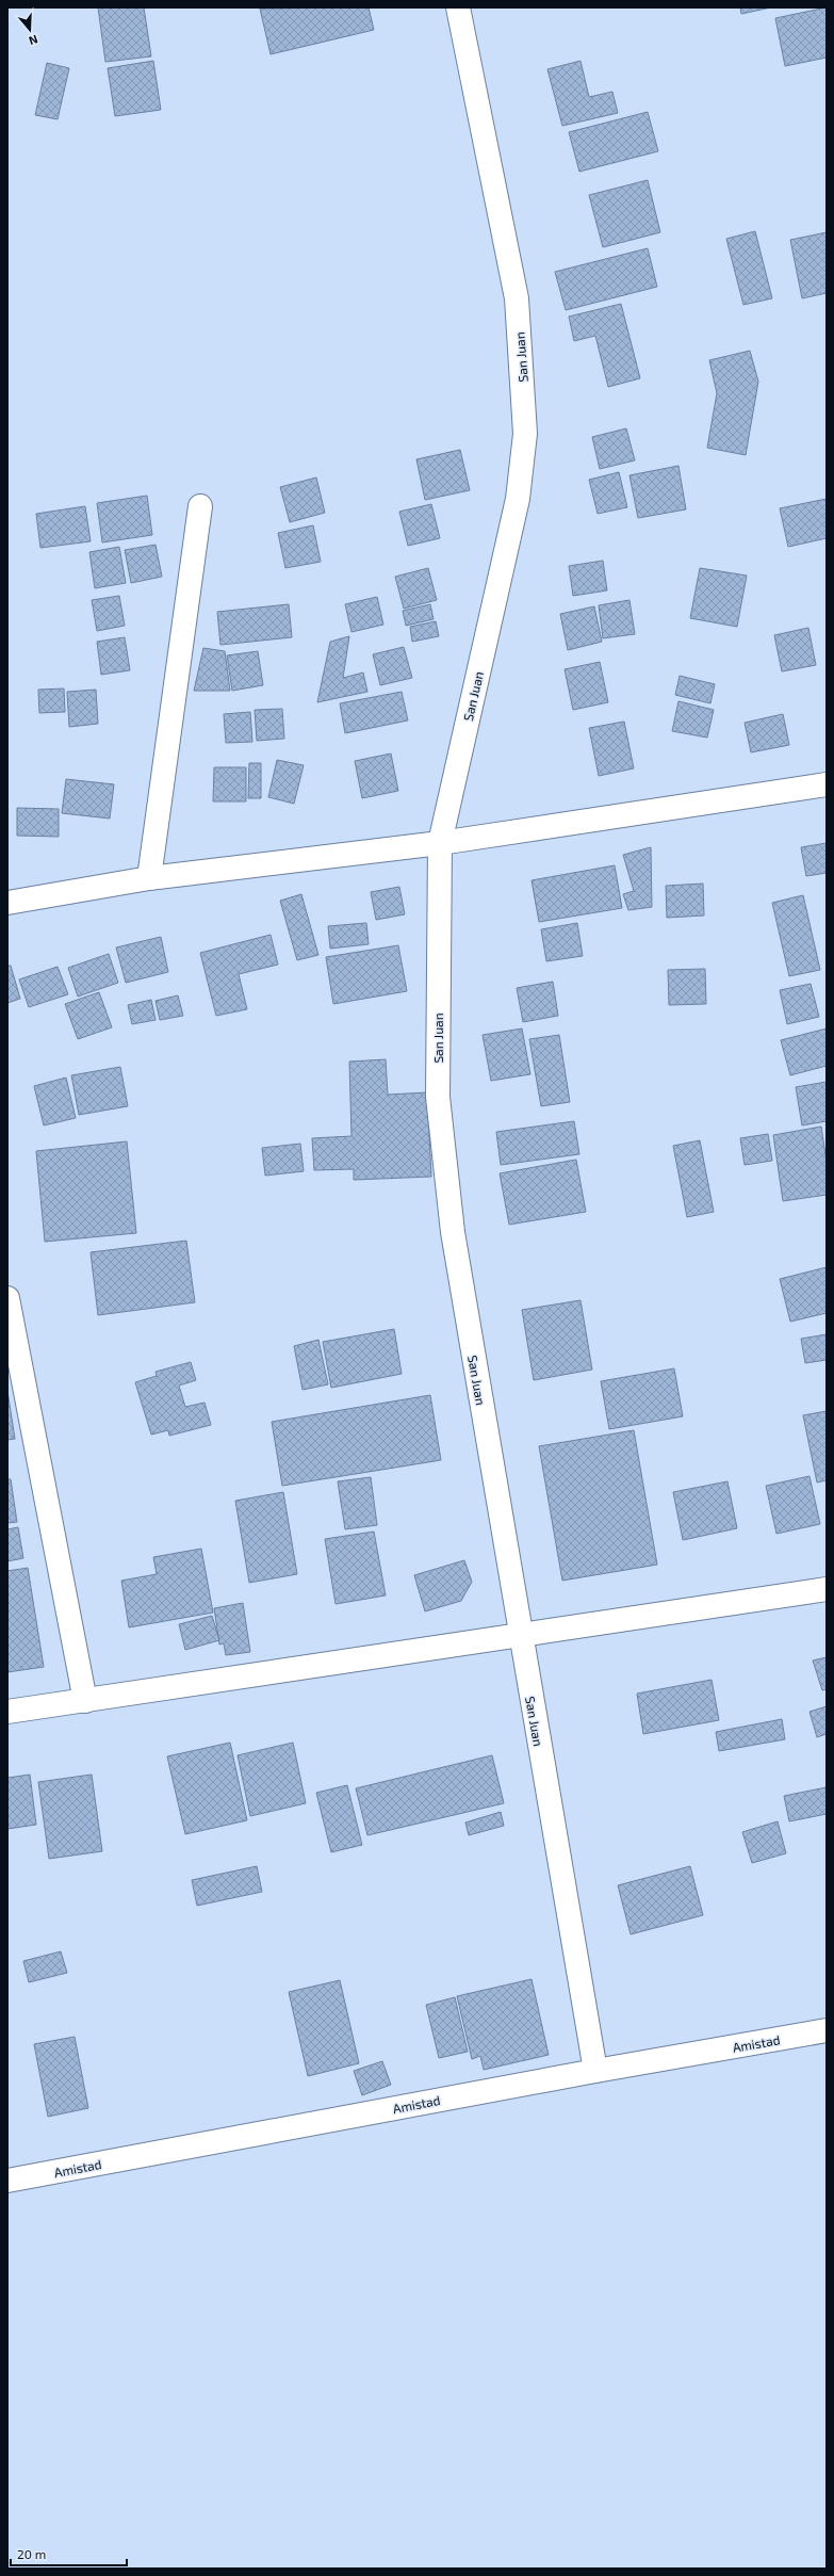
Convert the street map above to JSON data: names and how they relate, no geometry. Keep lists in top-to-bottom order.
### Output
{
  "streets": {
    "street": ["San Juan", "Amistad"]
  },
  "crossings": [
    ["San Juan", "Amistad"]
  ],
  "scale_bar": "20 m",
  "north": "bottom"
}
